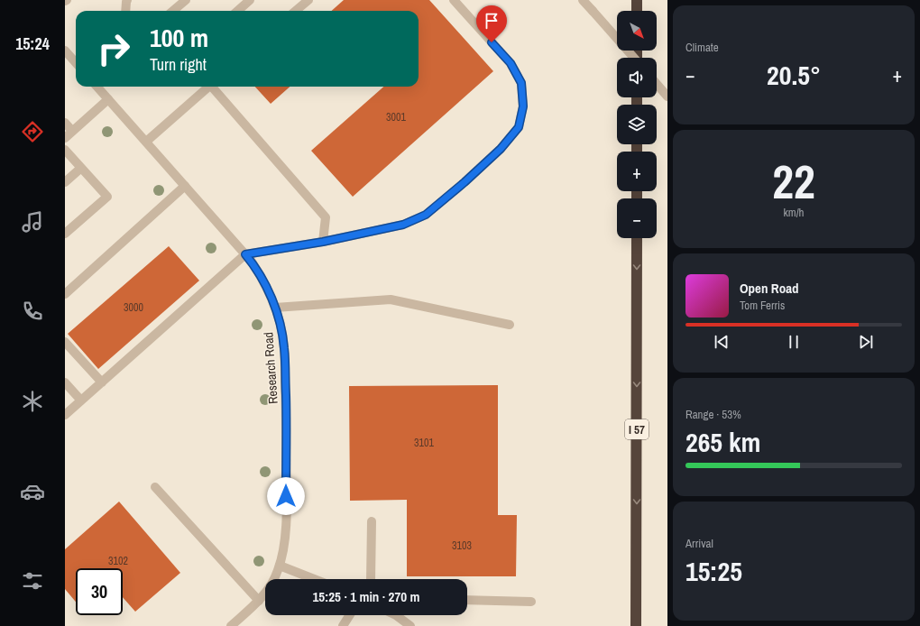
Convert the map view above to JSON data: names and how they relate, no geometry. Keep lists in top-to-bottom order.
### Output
{
  "streets": {
    "highway": ["I 57"],
    "street": ["Research Road"]
  },
  "house_numbers": [
    "3001",
    "3000",
    "3101",
    "3103",
    "3102"
  ],
  "north": "bottom right",
  "page": {
    "tabs": "15:24",
    "tile": [
      "Climate",
      ["22", "km/h"],
      ["Range · 53%", "265 km"],
      ["Arrival", "15:25"]
    ],
    "map_buttons": ["+", "−"],
    "turn": ["100 m", "Turn right"],
    "heat": ["−", "20.5°", "+"],
    "song": ["Open Road", "Tom Ferris"],
    "limit": "30",
    "trip": "15:25 · 1 min · 270 m"
  }
}
